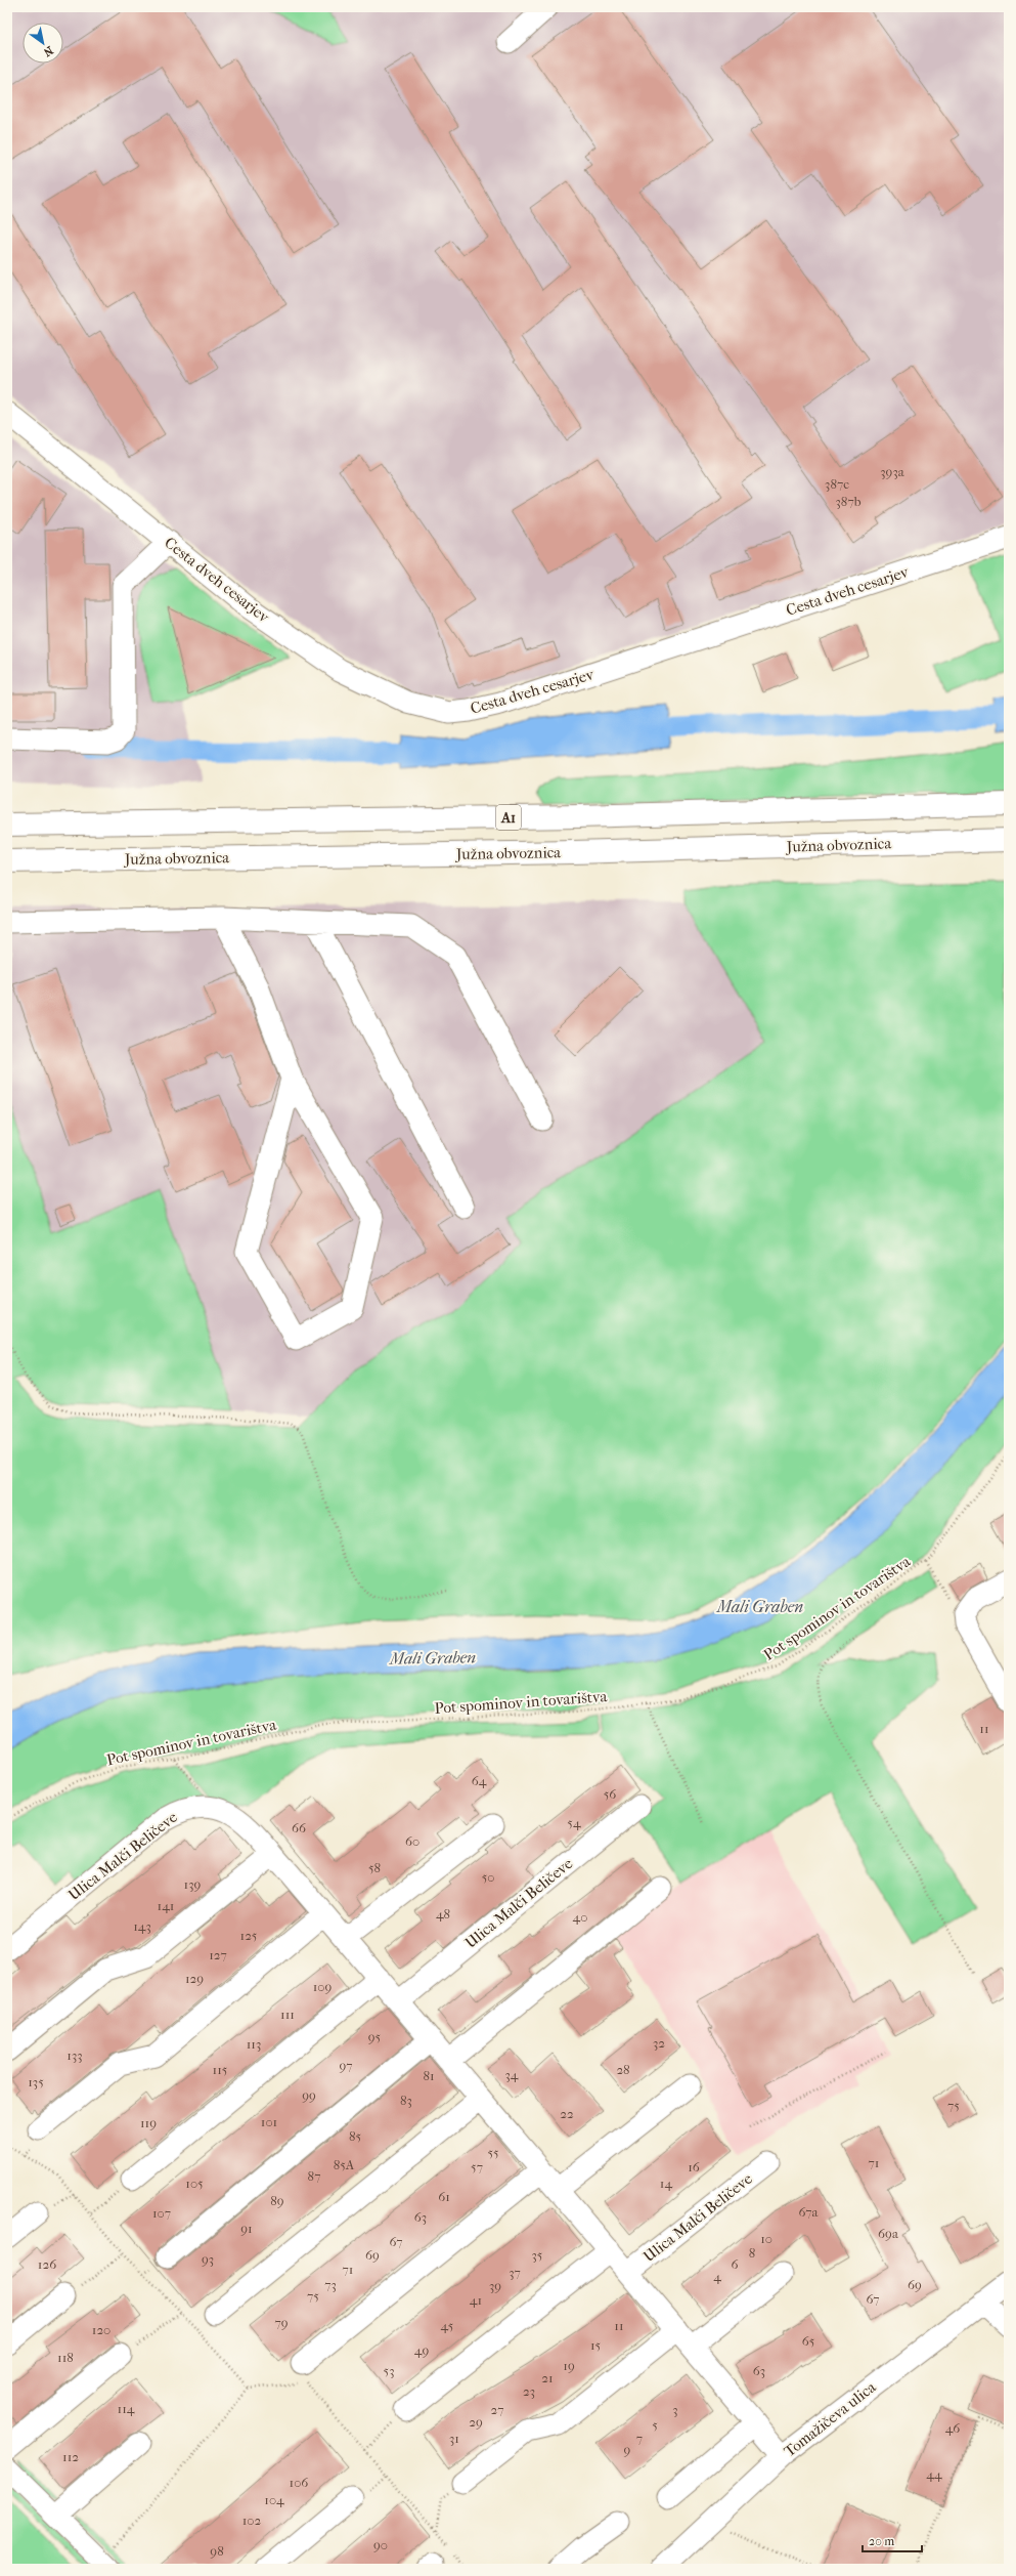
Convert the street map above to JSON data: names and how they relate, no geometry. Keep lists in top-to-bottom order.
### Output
{
  "streets": {
    "highway": ["A1", "Južna obvoznica"],
    "street": ["Cesta dveh cesarjev", "Ulica Malči Beličeve", "Tomažičeva ulica"],
    "path": ["Pot spominov in tovarištva"]
  },
  "crossings": [
    ["Ulica Malči Beličeve", "Tomažičeva ulica"]
  ],
  "water": ["Mali Graben"],
  "house_numbers": [
    "393a",
    "387c",
    "387b",
    "11",
    "64",
    "56",
    "54",
    "66",
    "60",
    "58",
    "50",
    "139",
    "141",
    "48",
    "40",
    "143",
    "125",
    "127",
    "129",
    "109",
    "111",
    "95",
    "32",
    "113",
    "133",
    "97",
    "115",
    "28",
    "34",
    "81",
    "135",
    "99",
    "83",
    "75",
    "22",
    "101",
    "119",
    "85",
    "55",
    "71",
    "85A",
    "57",
    "16",
    "87",
    "105",
    "14",
    "61",
    "89",
    "67a",
    "107",
    "63",
    "91",
    "69a",
    "10",
    "67",
    "8",
    "69",
    "35",
    "93",
    "126",
    "6",
    "71",
    "37",
    "4",
    "73",
    "69",
    "39",
    "75",
    "67",
    "41",
    "79",
    "45",
    "11",
    "120",
    "65",
    "15",
    "49",
    "118",
    "19",
    "53",
    "63",
    "21",
    "23",
    "114",
    "27",
    "3",
    "29",
    "5",
    "46",
    "31",
    "7",
    "9",
    "112",
    "44",
    "106",
    "104",
    "102",
    "90",
    "98"
  ],
  "scale_bar": "20 m",
  "north": "bottom right"
}
